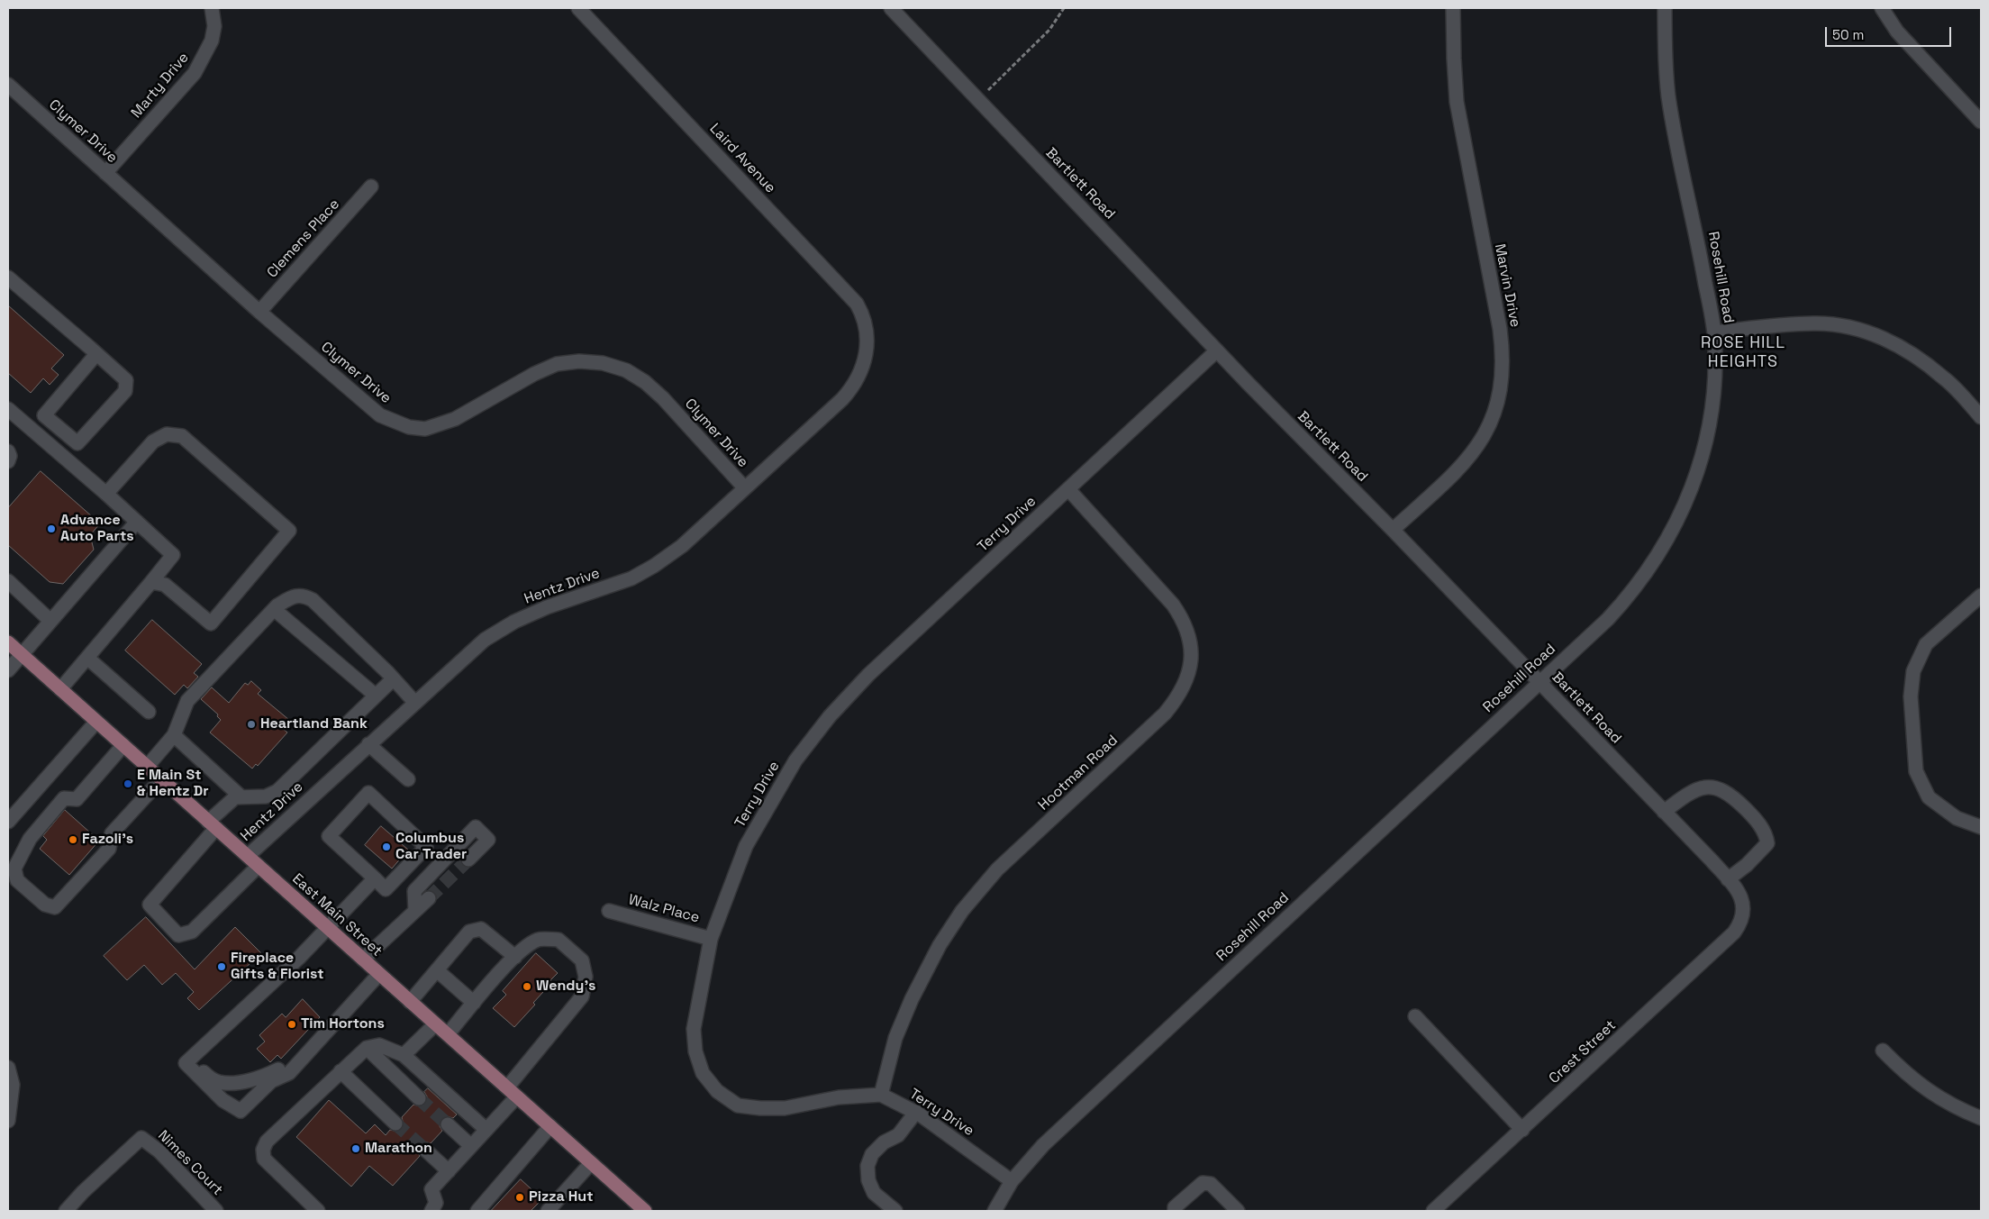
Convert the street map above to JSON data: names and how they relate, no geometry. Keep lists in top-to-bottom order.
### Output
{
  "streets": {
    "main road": ["East Main Street"],
    "street": [
      "Marty Drive",
      "Clymer Drive",
      "Laird Avenue",
      "Bartlett Road",
      "Clemens Place",
      "Rosehill Road",
      "Marvin Drive",
      "Terry Drive",
      "Hentz Drive",
      "Hootman Road",
      "Walz Place",
      "Crest Street",
      "Nimes Court"
    ]
  },
  "crossings": [
    ["Marty Drive", "Clymer Drive"],
    ["Clymer Drive", "Clemens Place"],
    ["Clymer Drive", "Hentz Drive"],
    ["Laird Avenue", "Hentz Drive"],
    ["Bartlett Road", "Rosehill Road"],
    ["Bartlett Road", "Marvin Drive"],
    ["Bartlett Road", "Terry Drive"],
    ["Bartlett Road", "Crest Street"],
    ["Rosehill Road", "Terry Drive"],
    ["Terry Drive", "Hootman Road"],
    ["Terry Drive", "Walz Place"],
    ["Hentz Drive", "East Main Street"]
  ],
  "districts": ["ROSE HILL HEIGHTS"],
  "places": [
    "Advance Auto Parts",
    "Heartland Bank",
    "E Main St & Hentz Dr",
    "Fazoli's",
    "Columbus Car Trader",
    "Fireplace Gifts & Florist",
    "Wendy's",
    "Tim Hortons",
    "Marathon",
    "Pizza Hut"
  ],
  "scale_bar": "50 m"
}
